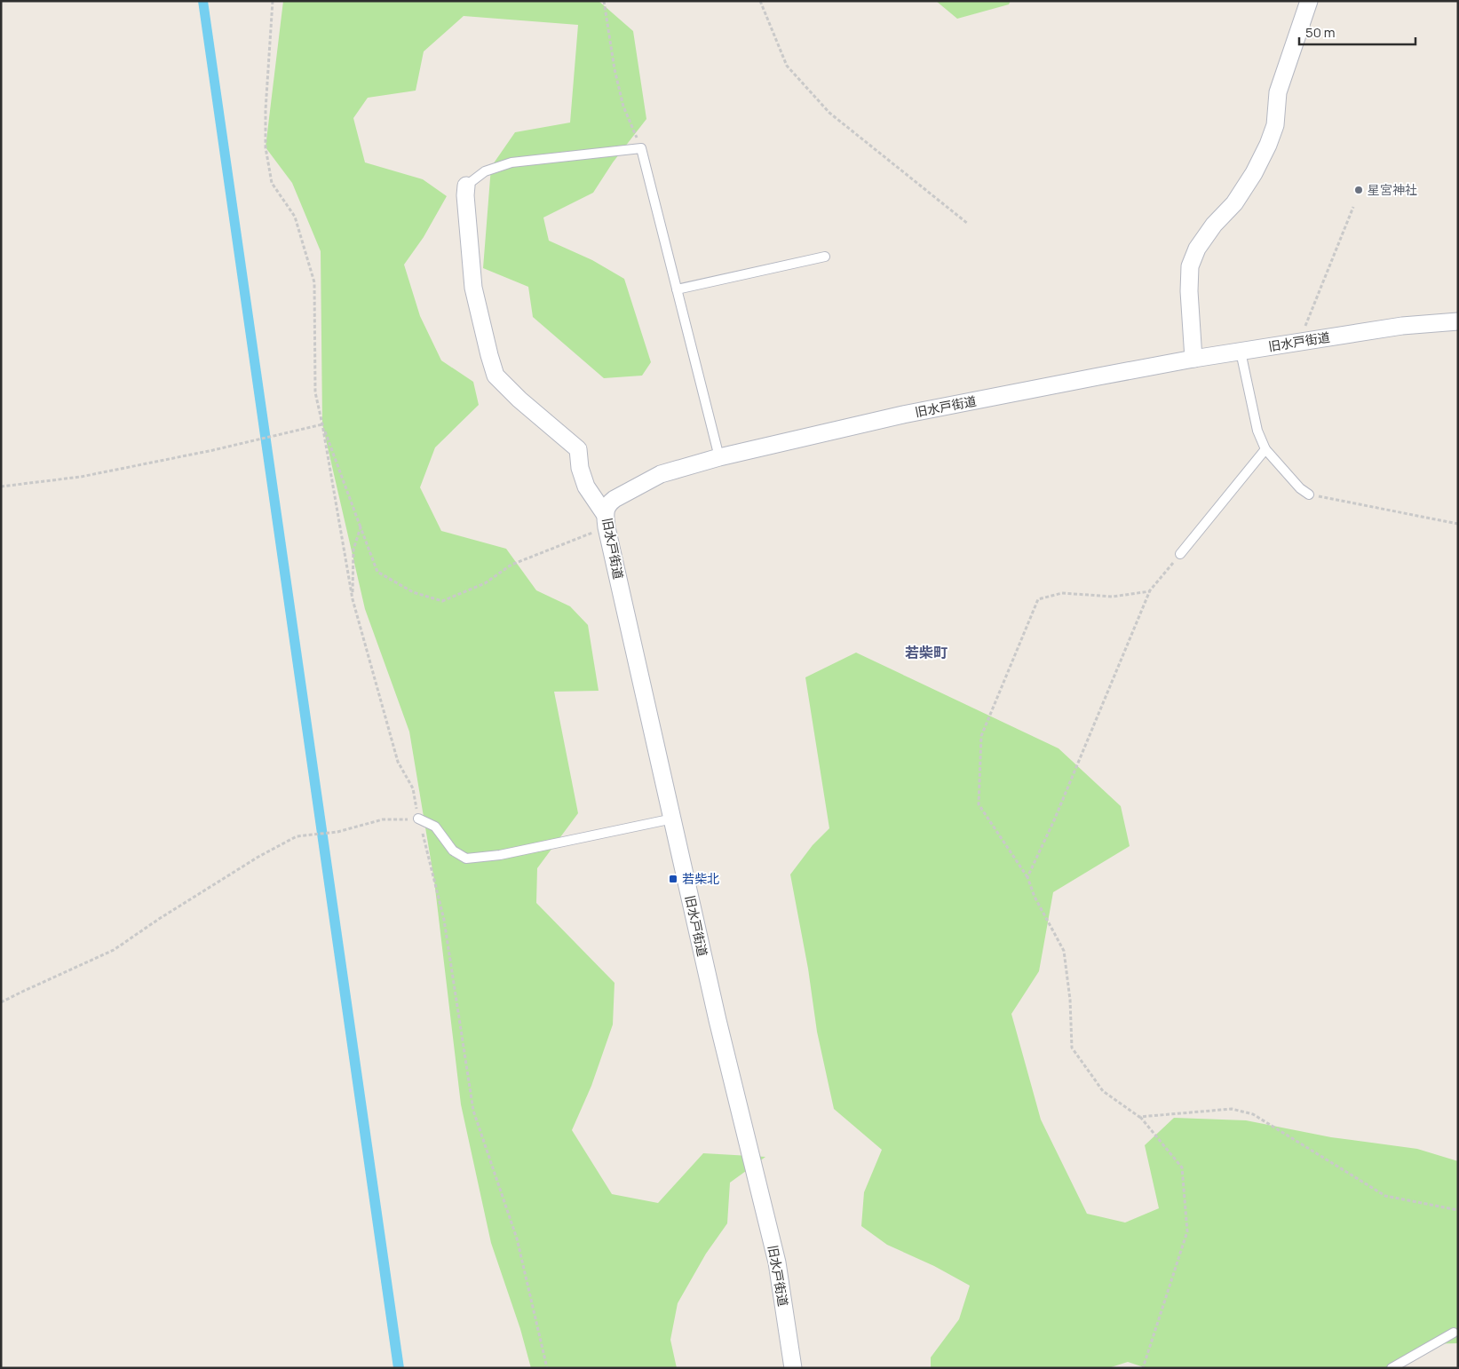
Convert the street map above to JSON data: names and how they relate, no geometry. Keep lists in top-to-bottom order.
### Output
{
  "streets": {
    "street": ["旧水戸街道"]
  },
  "districts": ["若柴町"],
  "places": {
    "other": ["星宮神社"],
    "transit": ["若柴北"]
  },
  "scale_bar": "50 m"
}
